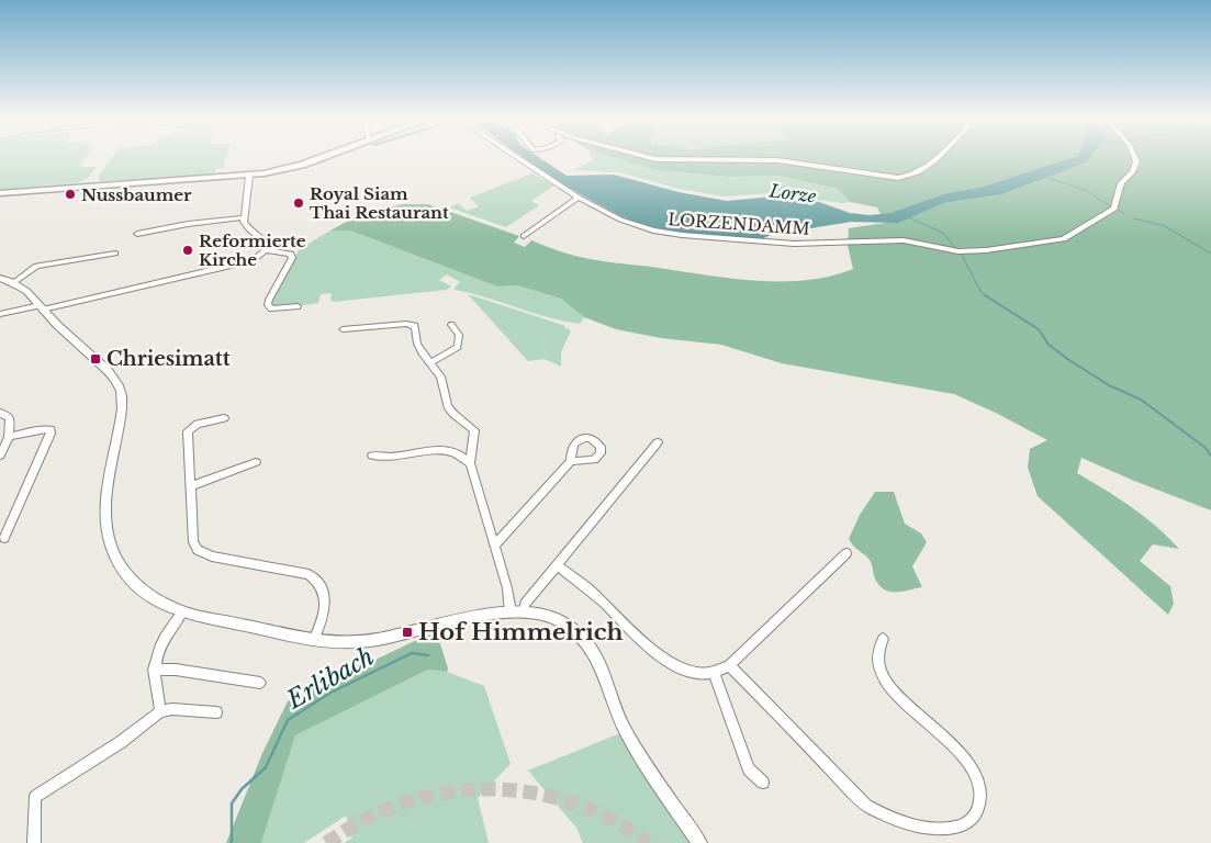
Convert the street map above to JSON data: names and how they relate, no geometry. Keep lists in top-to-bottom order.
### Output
{
  "streets": {
    "street": ["LORZENDAMM"]
  },
  "water": ["Lorze", "Erlibach"],
  "places": {
    "other": ["Nussbaumer", "Royal Siam Thai Restaurant", "Reformierte Kirche"],
    "transit": ["Chriesimatt", "Hof Himmelrich"]
  }
}
